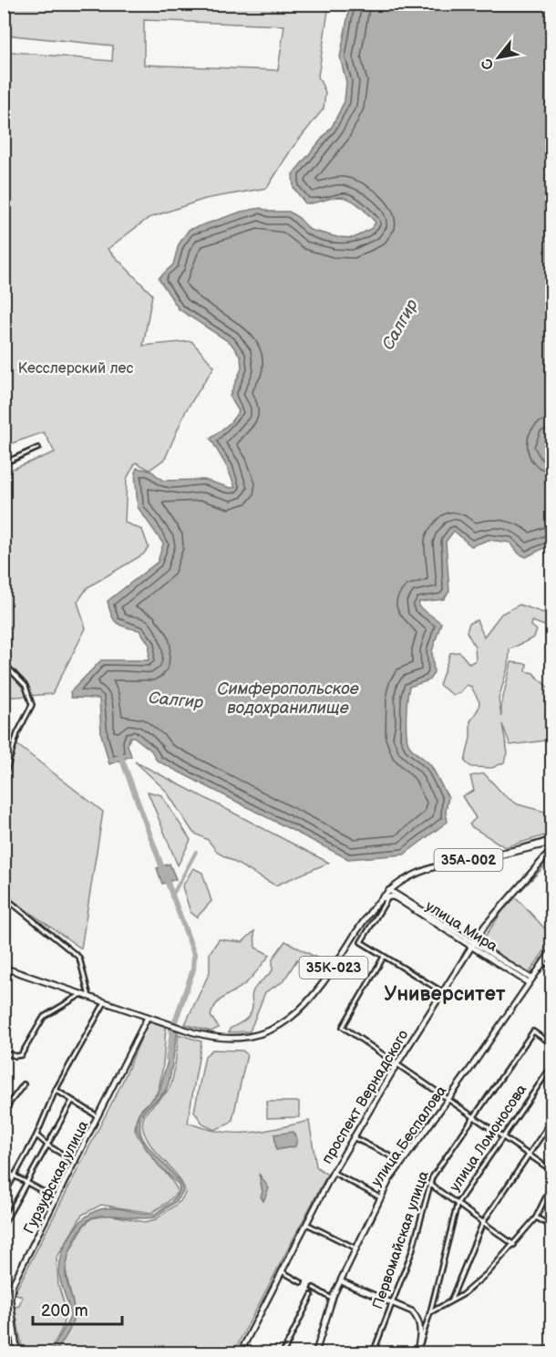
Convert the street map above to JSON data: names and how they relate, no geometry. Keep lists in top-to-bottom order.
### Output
{
  "streets": {
    "main road": [
      "улица Мира",
      "35К-023",
      "проспект Вернадского",
      "улица Беспалова",
      "улица Ломоносова",
      "Гурзуфская улица"
    ],
    "street": ["Первомайская улица"]
  },
  "crossings": [
    ["улица Мира", "35К-023"],
    ["улица Мира", "проспект Вернадского"],
    ["улица Мира", "улица Беспалова"],
    ["35К-023", "Гурзуфская улица"]
  ],
  "districts": ["Университет"],
  "water": ["Салгир", "Симферопольское водохранилище"],
  "parks": ["Кесслерский лес"],
  "scale_bar": "200 m",
  "north": "bottom left"
}
